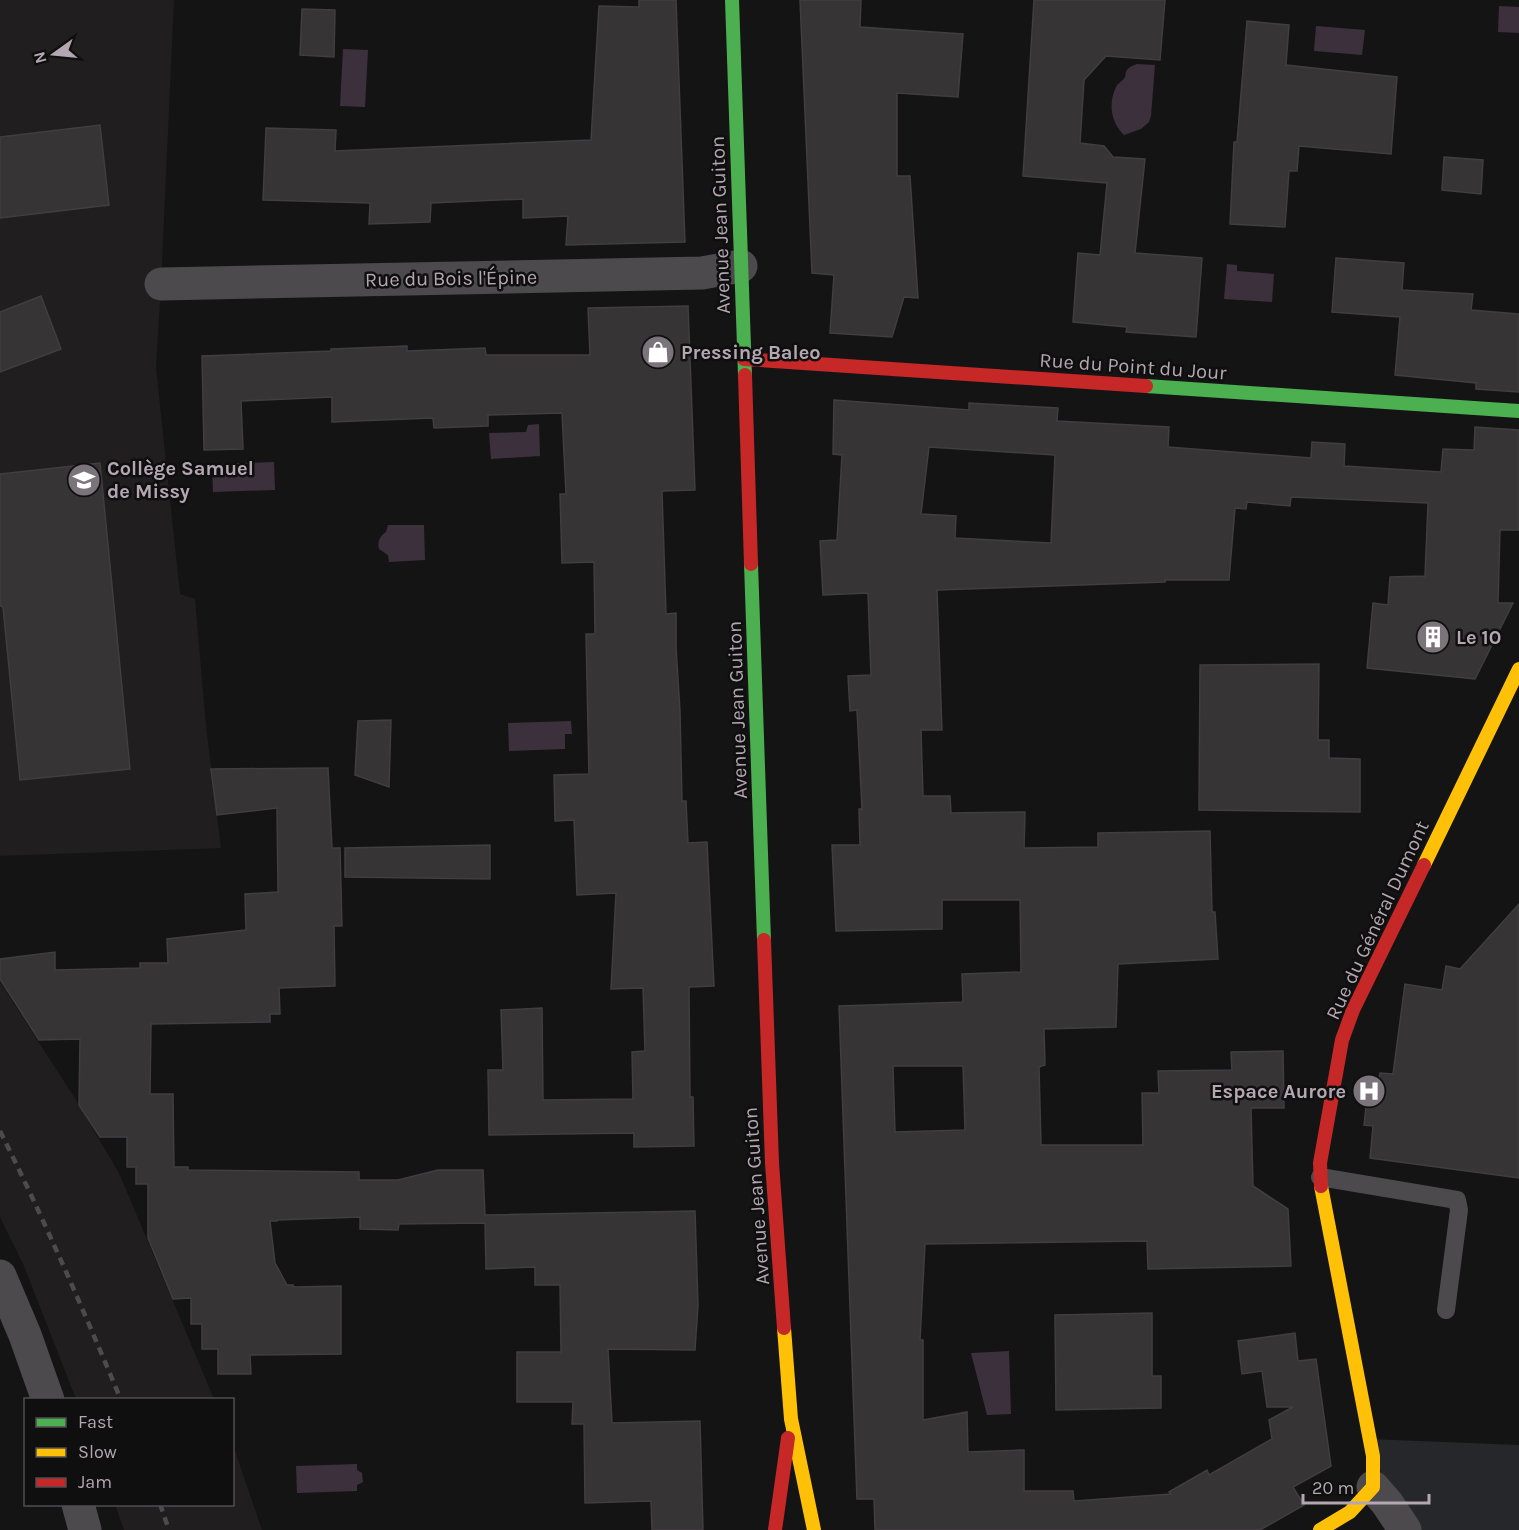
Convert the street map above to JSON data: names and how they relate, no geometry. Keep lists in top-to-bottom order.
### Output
{
  "streets": {
    "street": [
      "Avenue Jean Guiton",
      "Rue du Bois l'Épine",
      "Rue du Point du Jour",
      "Rue du Général Dumont"
    ]
  },
  "crossings": [
    ["Avenue Jean Guiton", "Rue du Bois l'Épine"],
    ["Avenue Jean Guiton", "Rue du Point du Jour"]
  ],
  "places": {
    "shop": ["Pressing Baleo"],
    "school or university": ["Collège Samuel de Missy"],
    "building": ["Le 10"],
    "hospital": ["Espace Aurore"]
  },
  "legend": ["Fast", "Slow", "Jam"],
  "scale_bar": "20 m",
  "north": "left"
}
